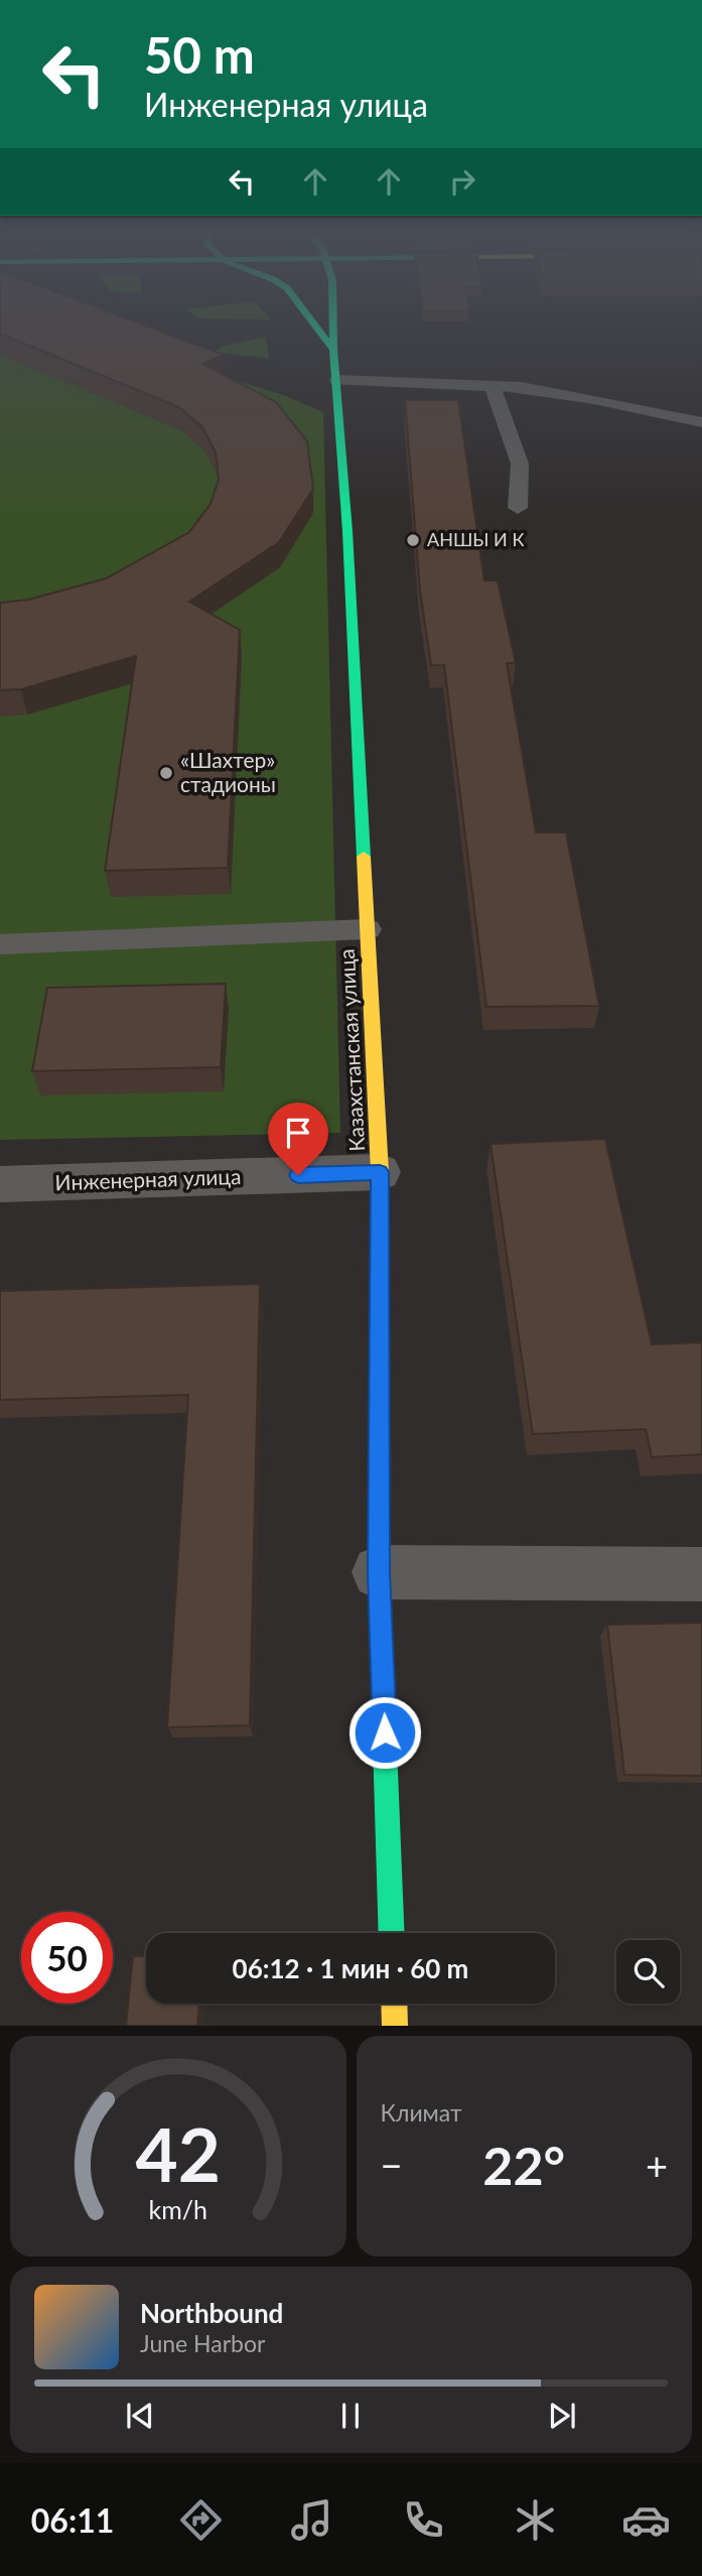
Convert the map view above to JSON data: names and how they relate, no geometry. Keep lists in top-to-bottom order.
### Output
{
  "streets": {
    "main road": ["Казахстанская улица"],
    "street": ["Инженерная улица"]
  },
  "crossings": [
    ["Казахстанская улица", "Инженерная улица"]
  ],
  "places": ["АНШЫ И К", "«Шахтер» стадионы"],
  "page": {
    "turn": ["50 m", "Инженерная улица"],
    "limit": "50",
    "trip": "06:12 · 1 мин · 60 m",
    "tile": "Климат",
    "heat": ["−", "22°", "+"],
    "song": ["Northbound", "June Harbor"],
    "tabs": "06:11",
    "gauge": ["42", "km/h"]
  }
}
